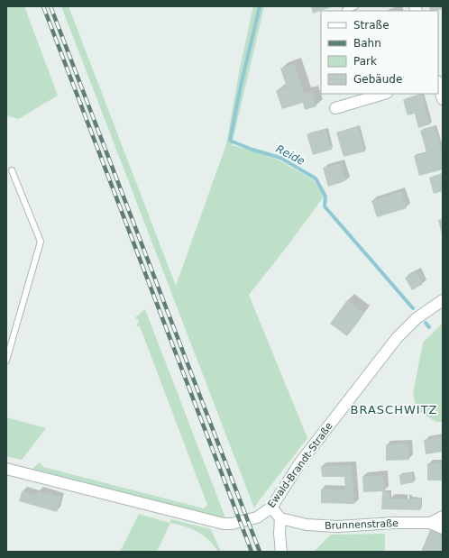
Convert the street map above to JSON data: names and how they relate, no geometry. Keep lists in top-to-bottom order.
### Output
{
  "streets": {
    "street": ["Ewald-Brandt-Straße", "Brunnenstraße"]
  },
  "districts": ["BRASCHWITZ"],
  "water": ["Reide"],
  "legend": [
    "Straße",
    "Bahn",
    "Park",
    "Gebäude"
  ]
}
